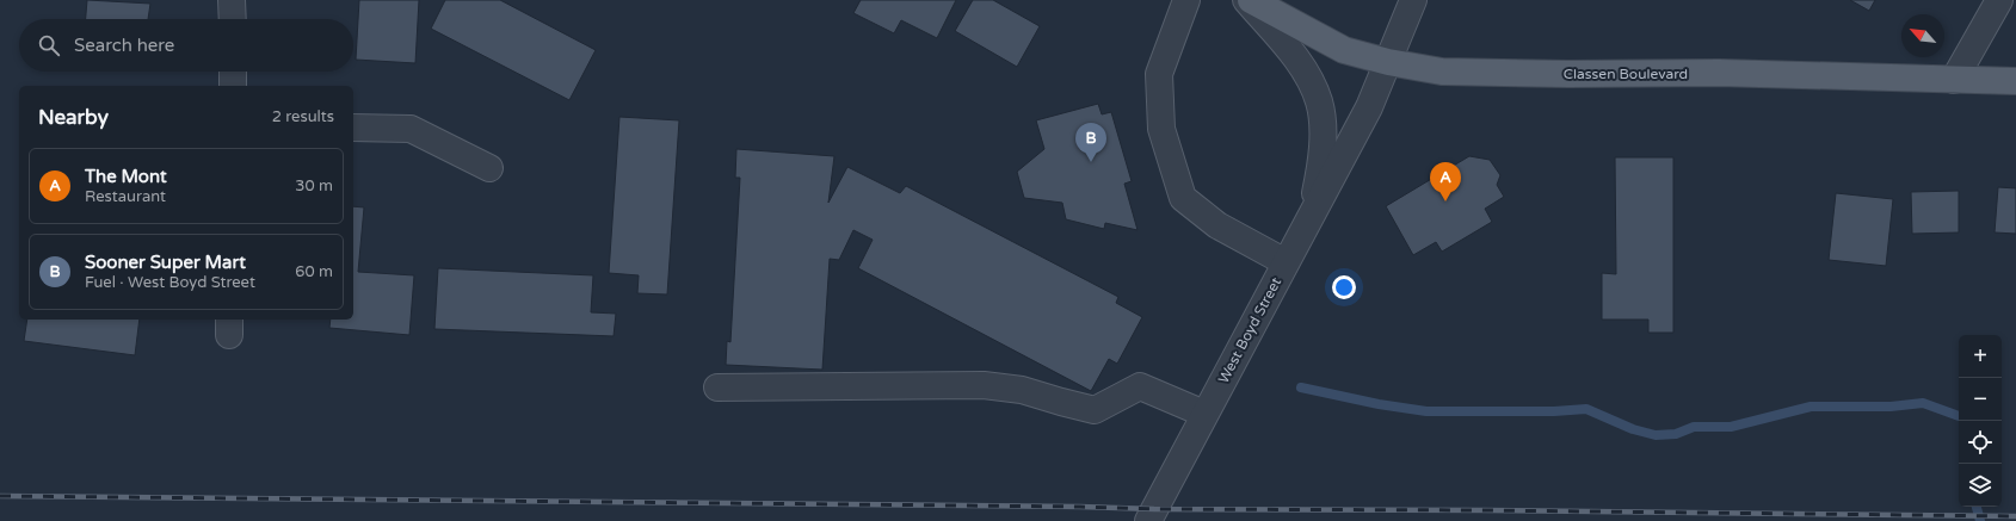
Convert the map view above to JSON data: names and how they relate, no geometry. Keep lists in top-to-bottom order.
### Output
{
  "streets": {
    "main road": ["Classen Boulevard"],
    "street": ["West Boyd Street"]
  },
  "crossings": [
    ["Classen Boulevard", "West Boyd Street"]
  ],
  "north": "top left",
  "page": {
    "search": "Search here",
    "heading": ["Nearby", "2 results"],
    "pins": ["B", "A"],
    "list": [
      {
        "mark": "A",
        "name": "The Mont",
        "note": "Restaurant",
        "value": "30 m"
      },
      {
        "mark": "B",
        "name": "Sooner Super Mart",
        "note": "Fuel · West Boyd Street",
        "value": "60 m"
      }
    ],
    "map_buttons": ["+", "−"]
  }
}
